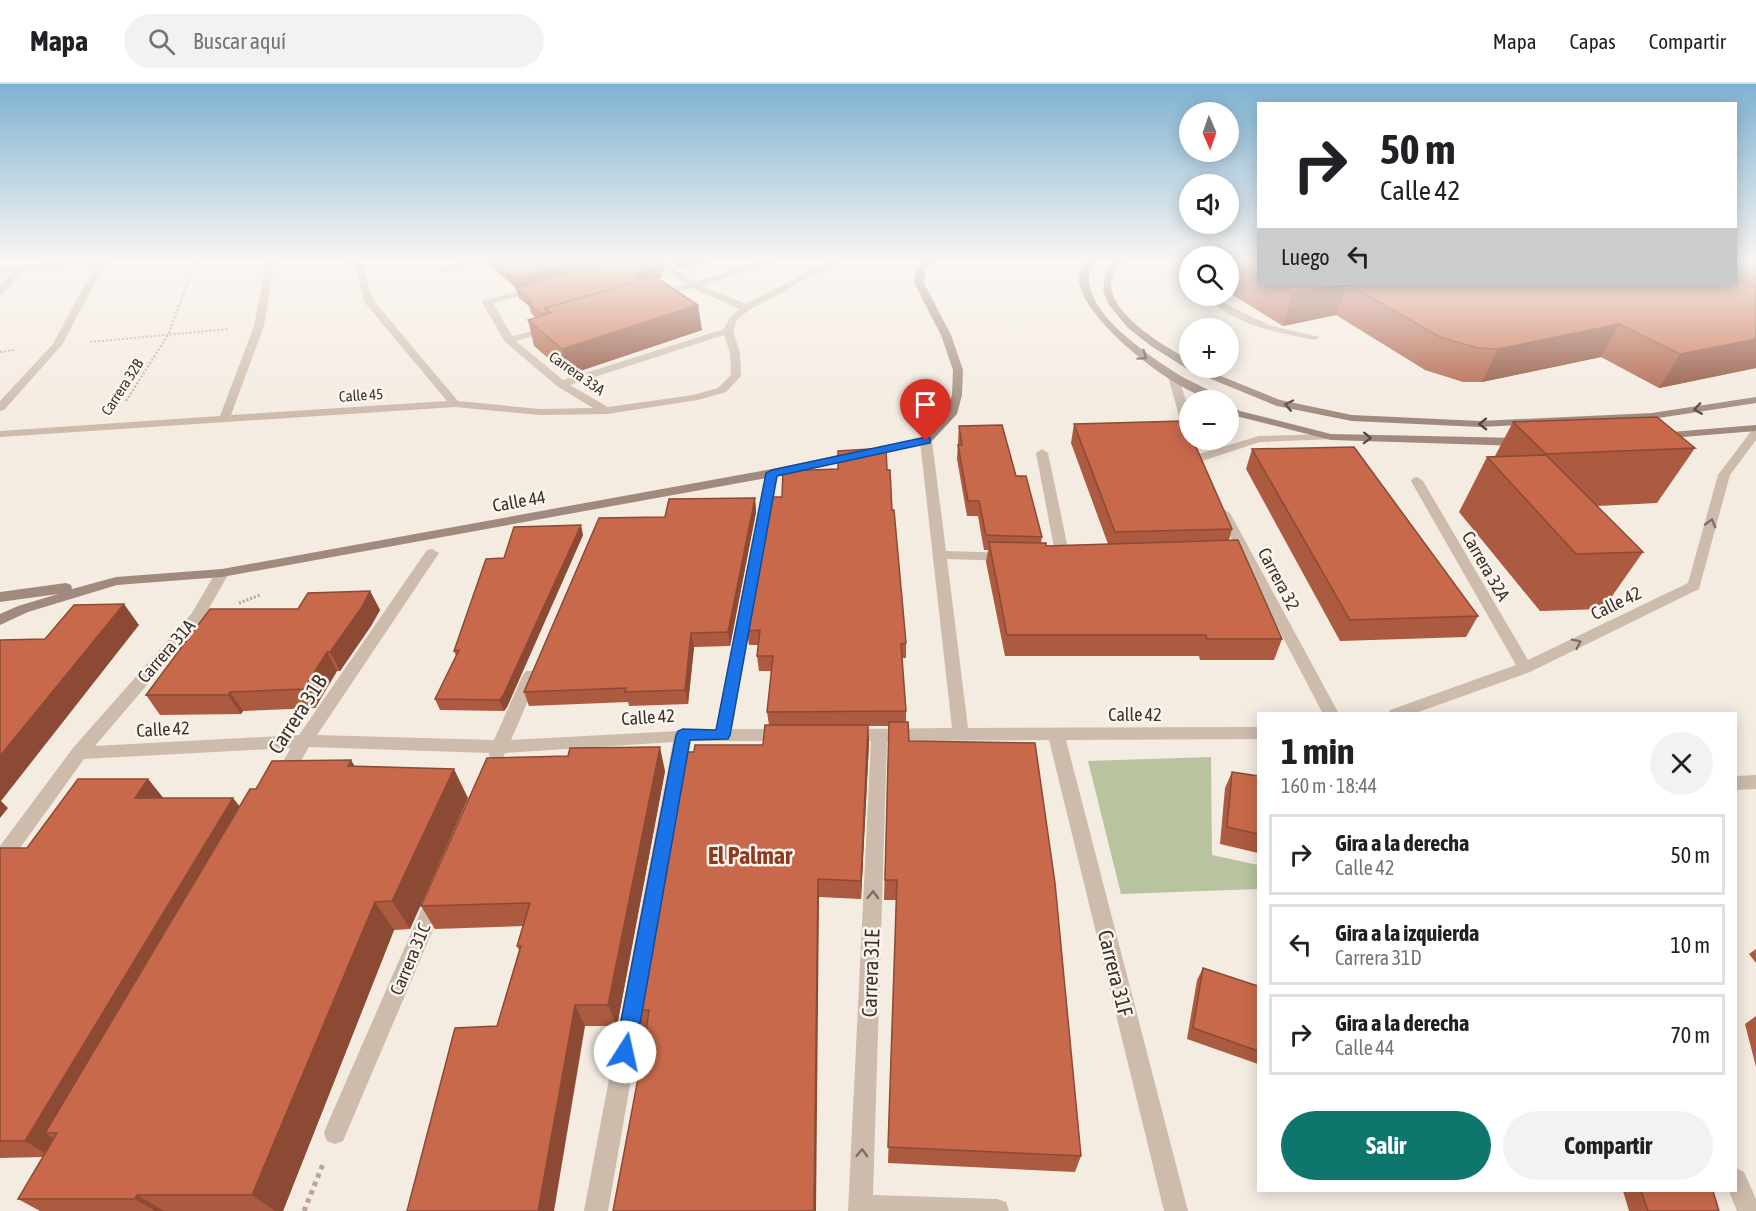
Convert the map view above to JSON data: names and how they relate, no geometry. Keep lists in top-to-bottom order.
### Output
{
  "streets": {
    "main road": ["Calle 44"],
    "street": [
      "Carrera 33A",
      "Calle 45",
      "Carrera 32A",
      "Carrera 32",
      "Calle 42",
      "Carrera 31A",
      "Carrera 31B",
      "Carrera 31C",
      "Carrera 31E",
      "Carrera 31F"
    ],
    "path": ["Carrera 32B"]
  },
  "crossings": [
    ["Carrera 33A", "Calle 45"],
    ["Carrera 32B", "Calle 45"],
    ["Calle 44", "Carrera 31A"],
    ["Carrera 32A", "Calle 42"],
    ["Calle 42", "Carrera 31A"],
    ["Calle 42", "Carrera 31B"],
    ["Calle 42", "Carrera 31E"],
    ["Calle 42", "Carrera 31F"]
  ],
  "one_way": ["Carrera 31E"],
  "districts": ["El Palmar"],
  "north": "bottom",
  "page": {
    "header": "Mapa",
    "search": "Buscar aquí",
    "nav": ["Mapa", "Capas", "Compartir"],
    "map_buttons": ["+", "−"],
    "turn": ["50 m", "Calle 42"],
    "then": "Luego",
    "heading": ["1 min", "160 m · 18:44"],
    "list": [
      {
        "name": "Gira a la derecha",
        "note": "Calle 42",
        "value": "50 m"
      },
      {
        "name": "Gira a la izquierda",
        "note": "Carrera 31D",
        "value": "10 m"
      },
      {
        "name": "Gira a la derecha",
        "note": "Calle 44",
        "value": "70 m"
      }
    ],
    "buttons": ["Salir", "Compartir"]
  }
}
